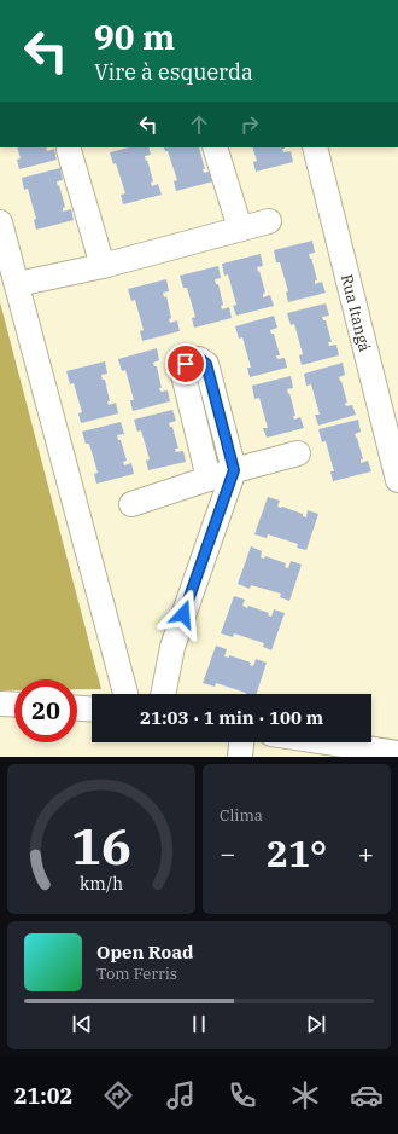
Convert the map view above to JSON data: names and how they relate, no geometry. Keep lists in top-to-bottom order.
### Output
{
  "streets": {
    "street": ["Rua Itangá"]
  },
  "page": {
    "turn": ["90 m", "Vire à esquerda"],
    "limit": "20",
    "trip": "21:03 · 1 min · 100 m",
    "tile": "Clima",
    "heat": ["−", "21°", "+"],
    "song": ["Open Road", "Tom Ferris"],
    "tabs": "21:02",
    "gauge": ["16", "km/h"]
  }
}
